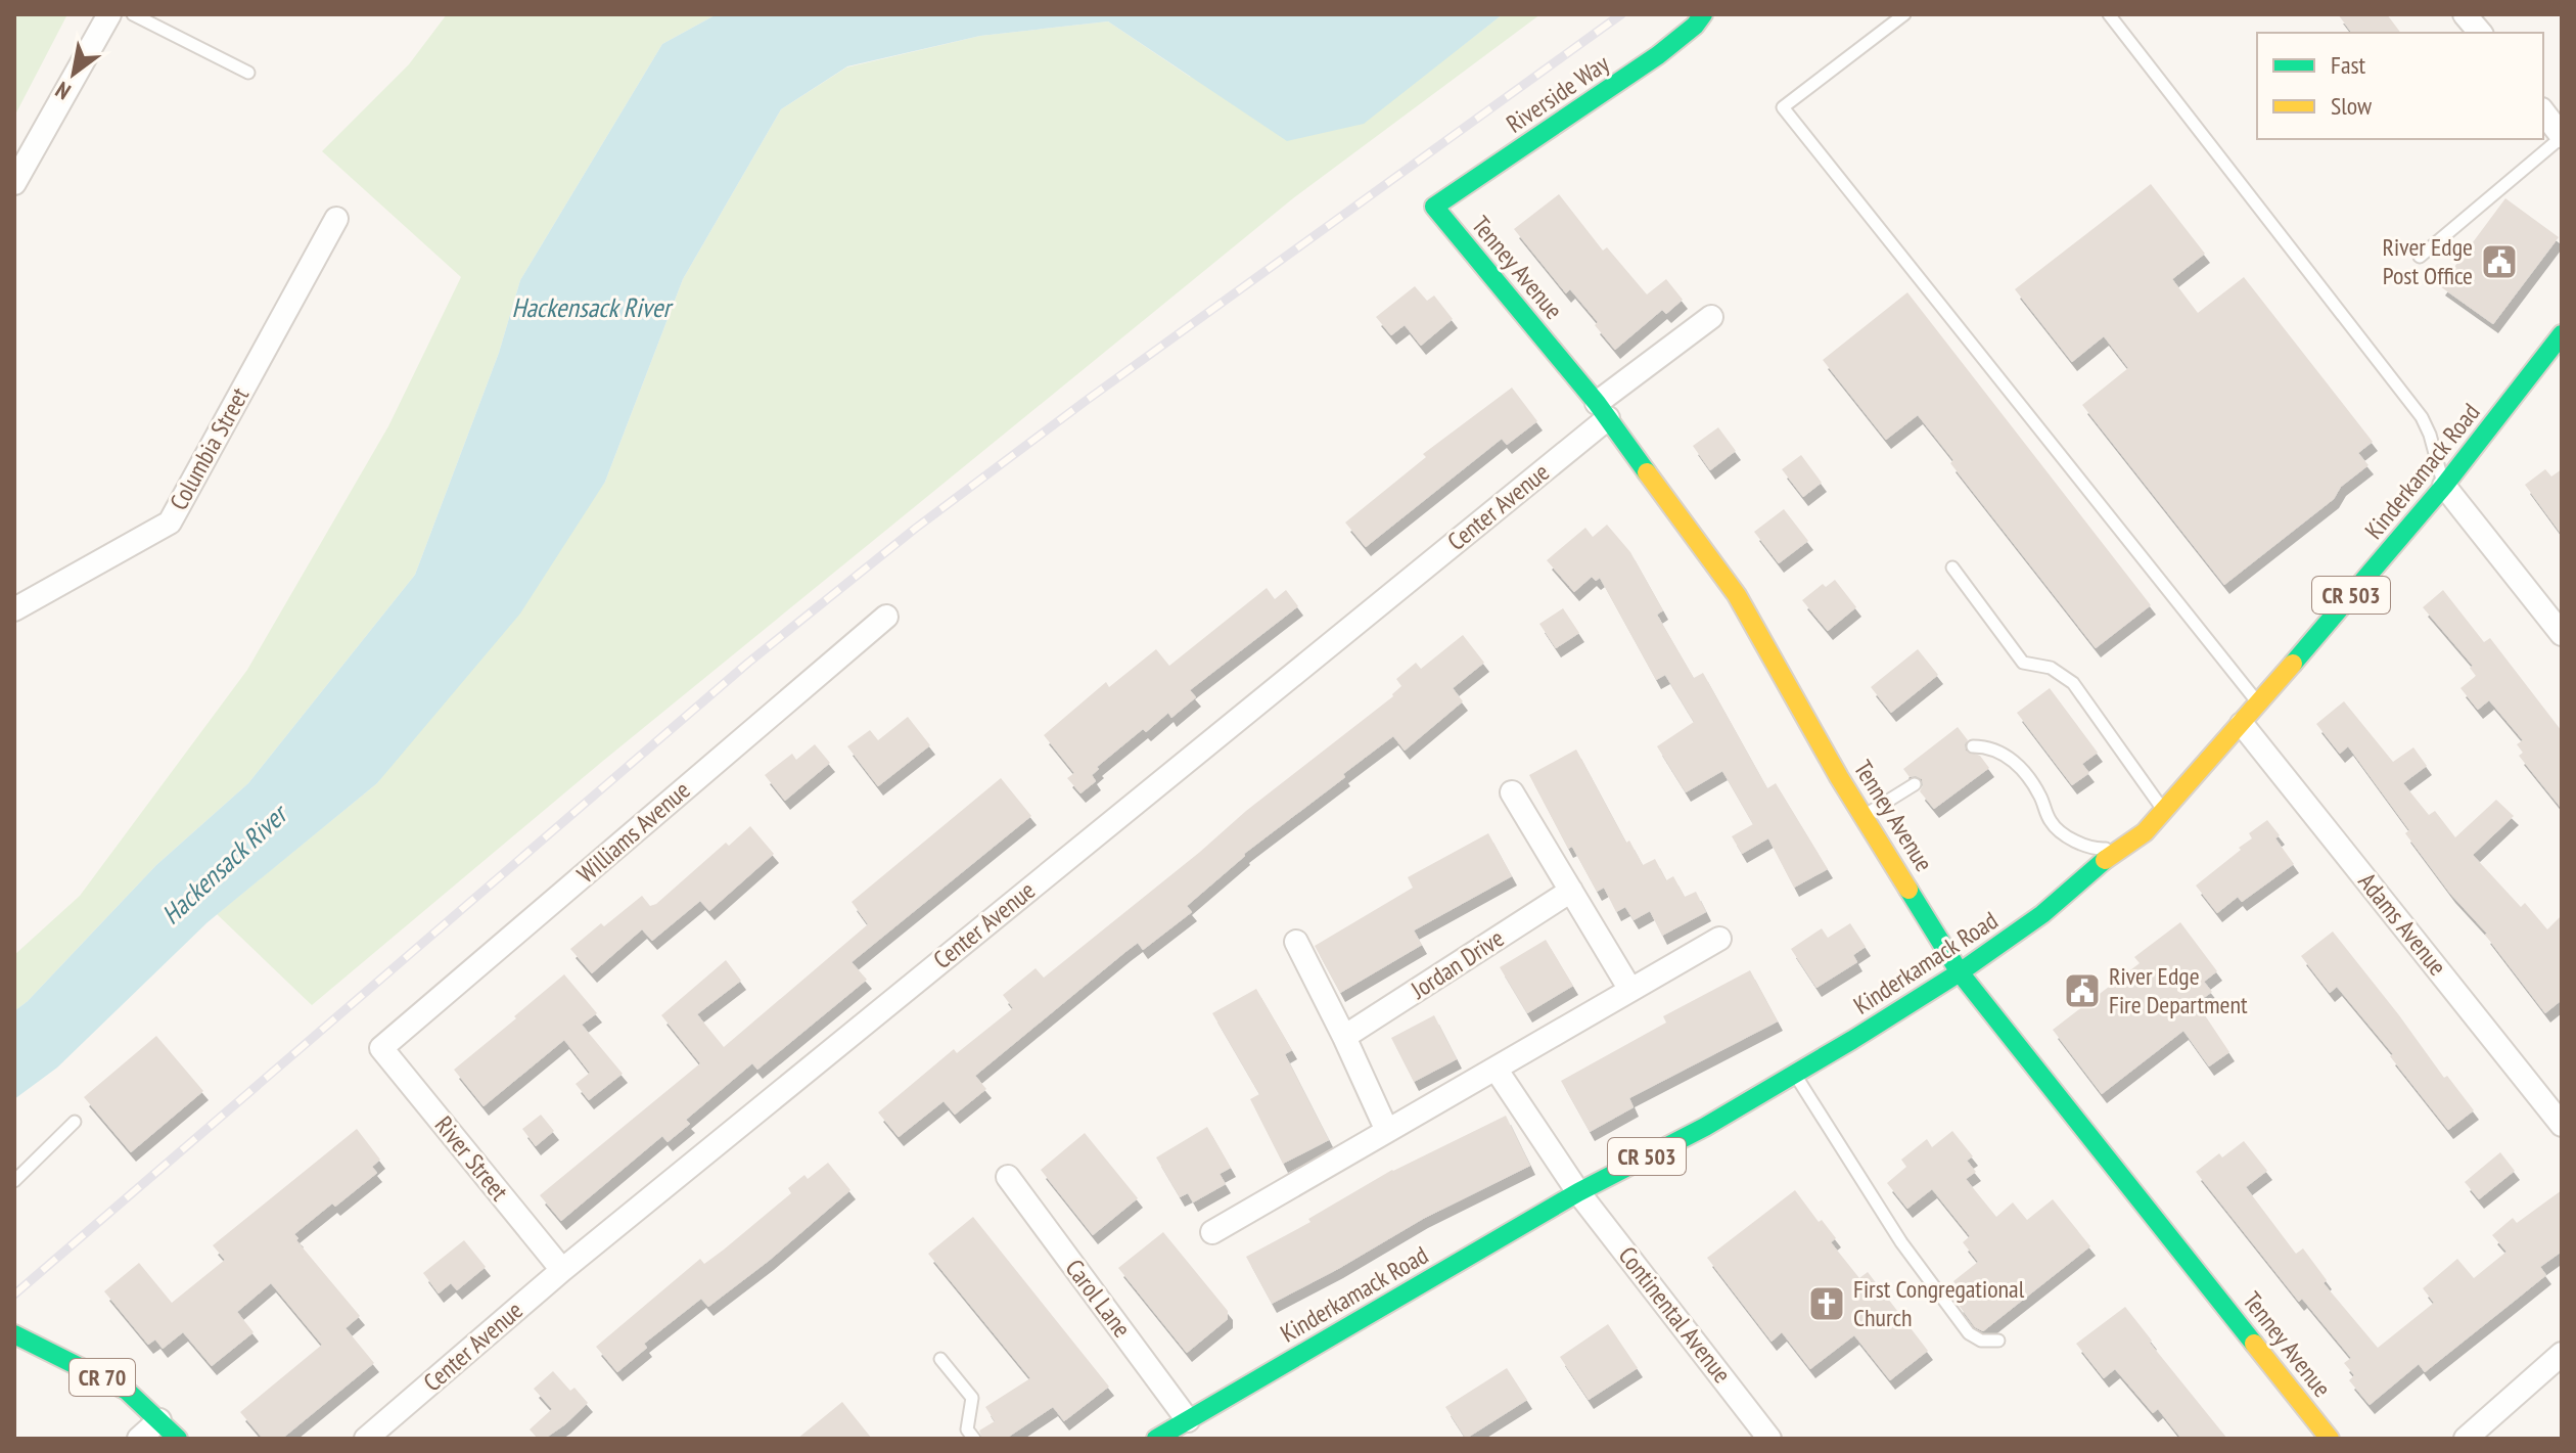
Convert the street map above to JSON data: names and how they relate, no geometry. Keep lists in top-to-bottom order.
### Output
{
  "streets": {
    "main road": [
      "Riverside Way",
      "Tenney Avenue",
      "Kinderkamack Road",
      "CR 503",
      "CR 70"
    ],
    "street": [
      "Columbia Street",
      "Center Avenue",
      "Williams Avenue",
      "Adams Avenue",
      "Jordan Drive",
      "River Street",
      "Carol Lane",
      "Continental Avenue"
    ]
  },
  "crossings": [
    ["Riverside Way", "Tenney Avenue"],
    ["Tenney Avenue", "Kinderkamack Road"],
    ["Tenney Avenue", "Center Avenue"],
    ["Kinderkamack Road", "Adams Avenue"],
    ["Kinderkamack Road", "Carol Lane"],
    ["Kinderkamack Road", "Continental Avenue"],
    ["Center Avenue", "River Street"],
    ["Williams Avenue", "River Street"]
  ],
  "water": ["Hackensack River"],
  "places": {
    "public building": ["River Edge Post Office", "River Edge Fire Department"],
    "church": ["First Congregational Church"]
  },
  "legend": ["Fast", "Slow"],
  "north": "bottom left"
}
